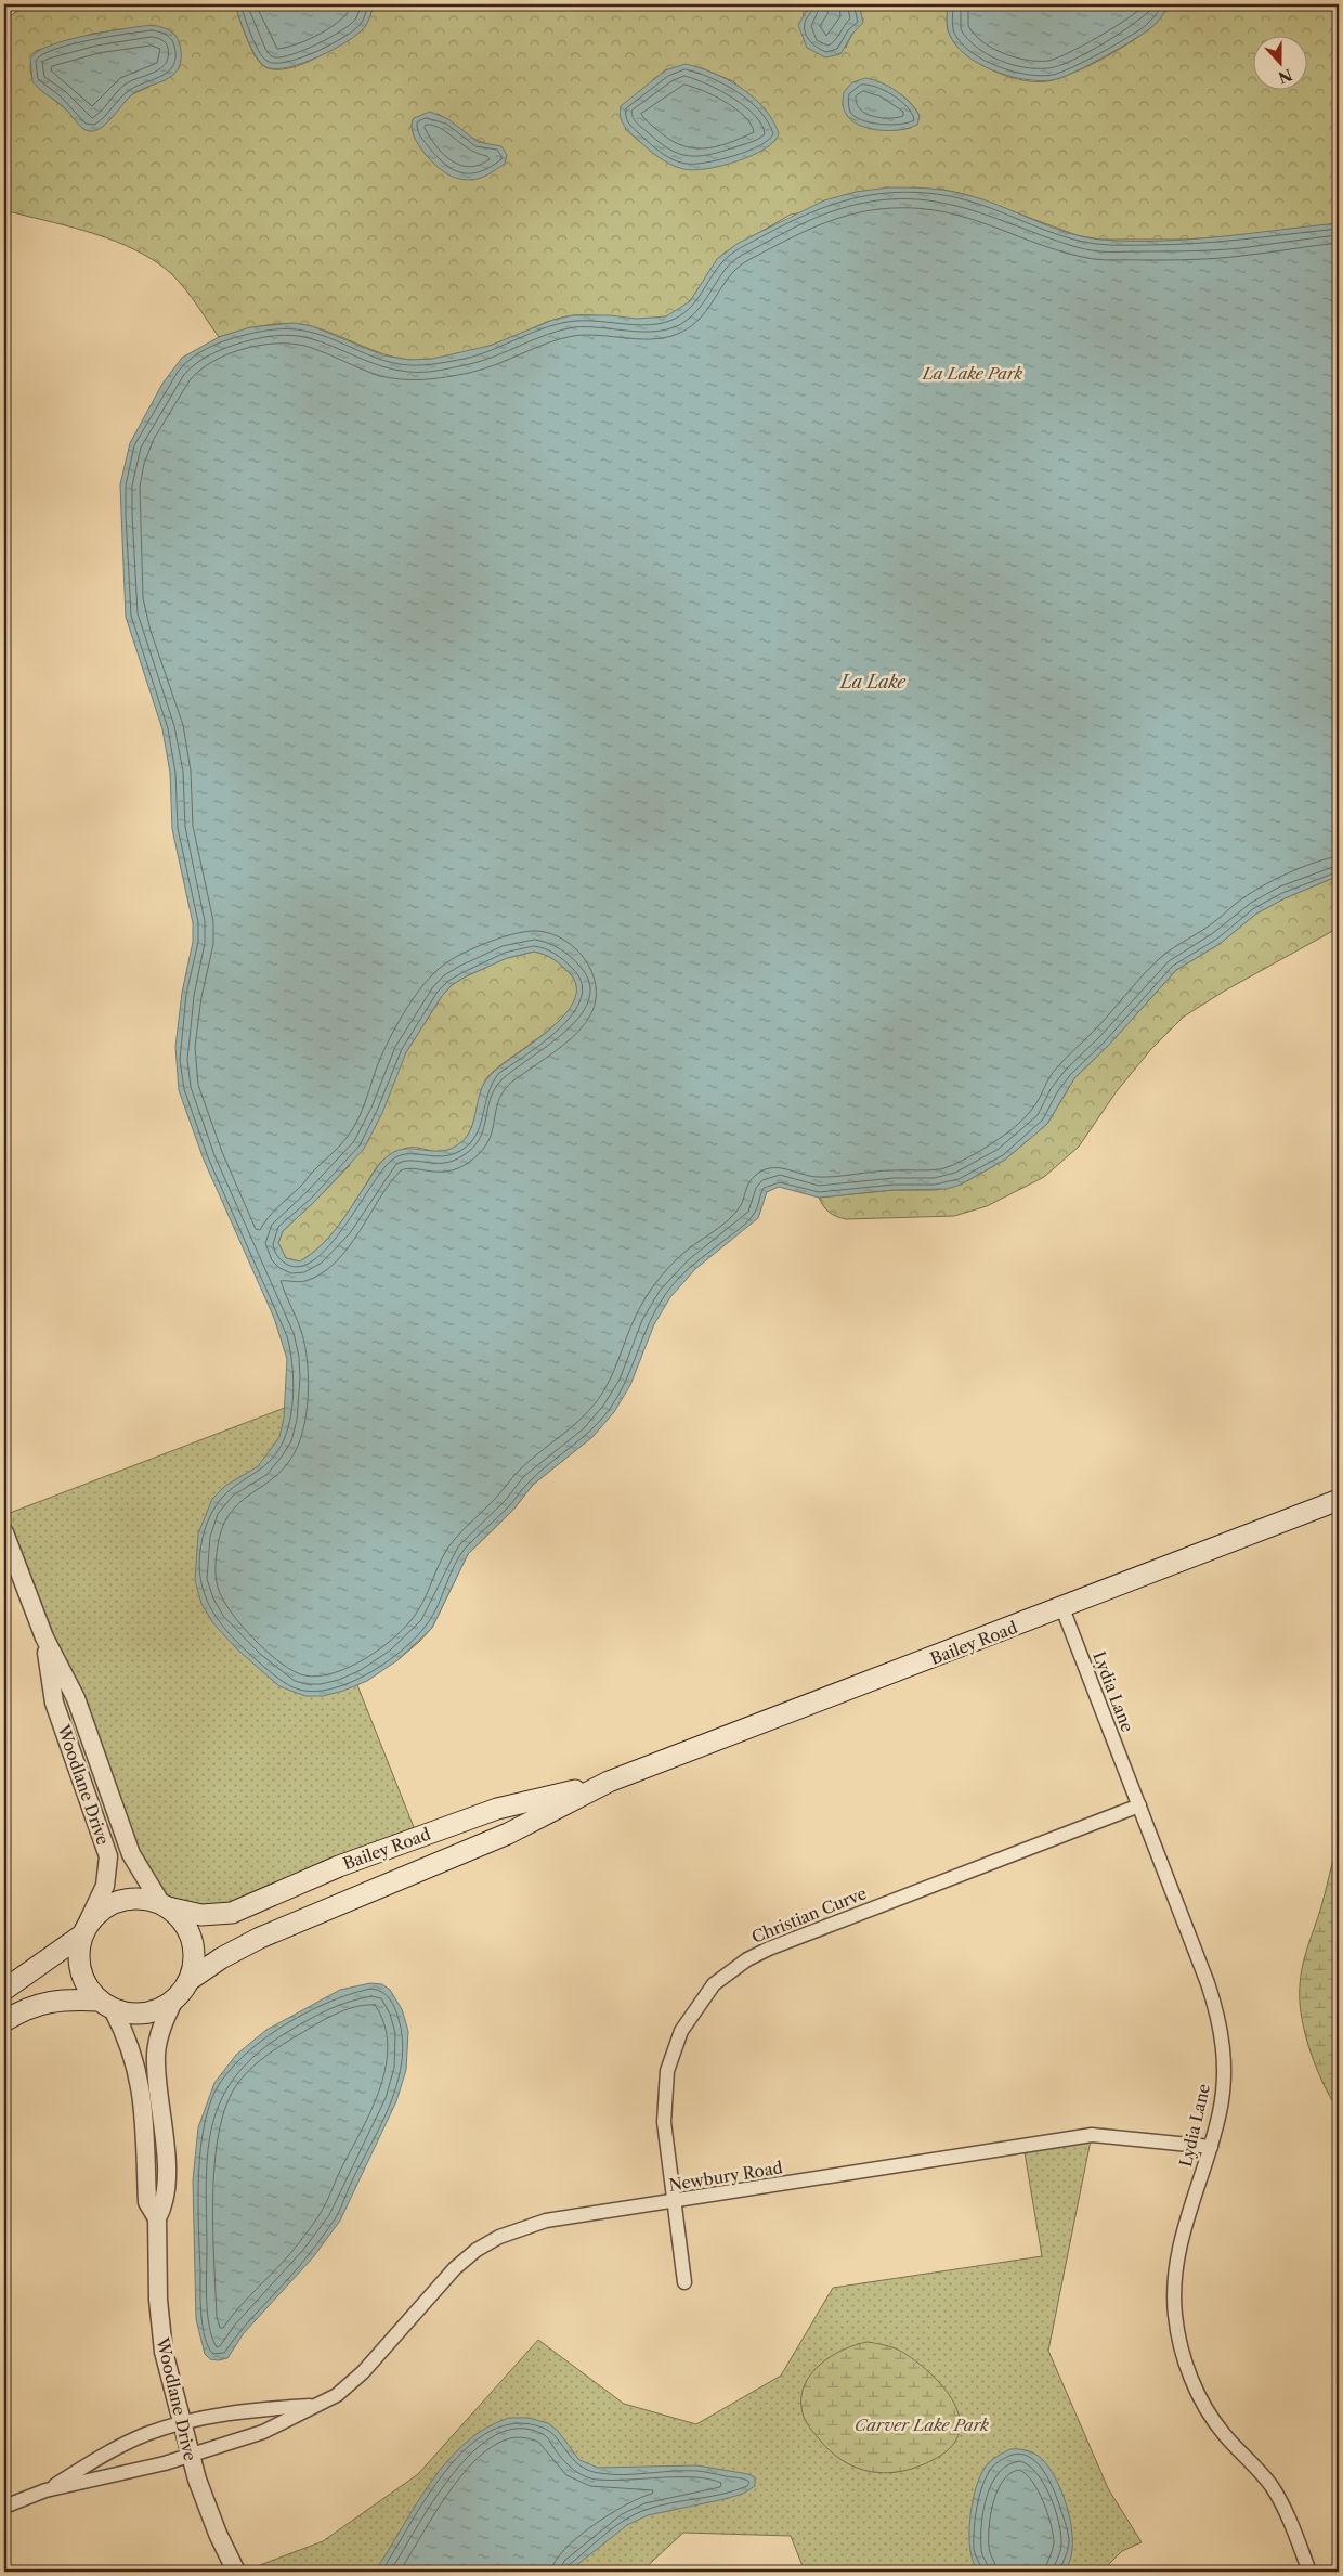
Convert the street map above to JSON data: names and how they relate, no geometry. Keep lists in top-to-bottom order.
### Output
{
  "streets": {
    "main road": ["Bailey Road"],
    "street": [
      "Lydia Lane",
      "Woodlane Drive",
      "Christian Curve",
      "Newbury Road"
    ]
  },
  "crossings": [
    ["Bailey Road", "Lydia Lane"],
    ["Bailey Road", "Woodlane Drive"],
    ["Lydia Lane", "Christian Curve"],
    ["Lydia Lane", "Newbury Road"],
    ["Woodlane Drive", "Newbury Road"],
    ["Christian Curve", "Newbury Road"]
  ],
  "water": ["La Lake"],
  "parks": ["La Lake Park", "Carver Lake Park"],
  "north": "bottom"
}
